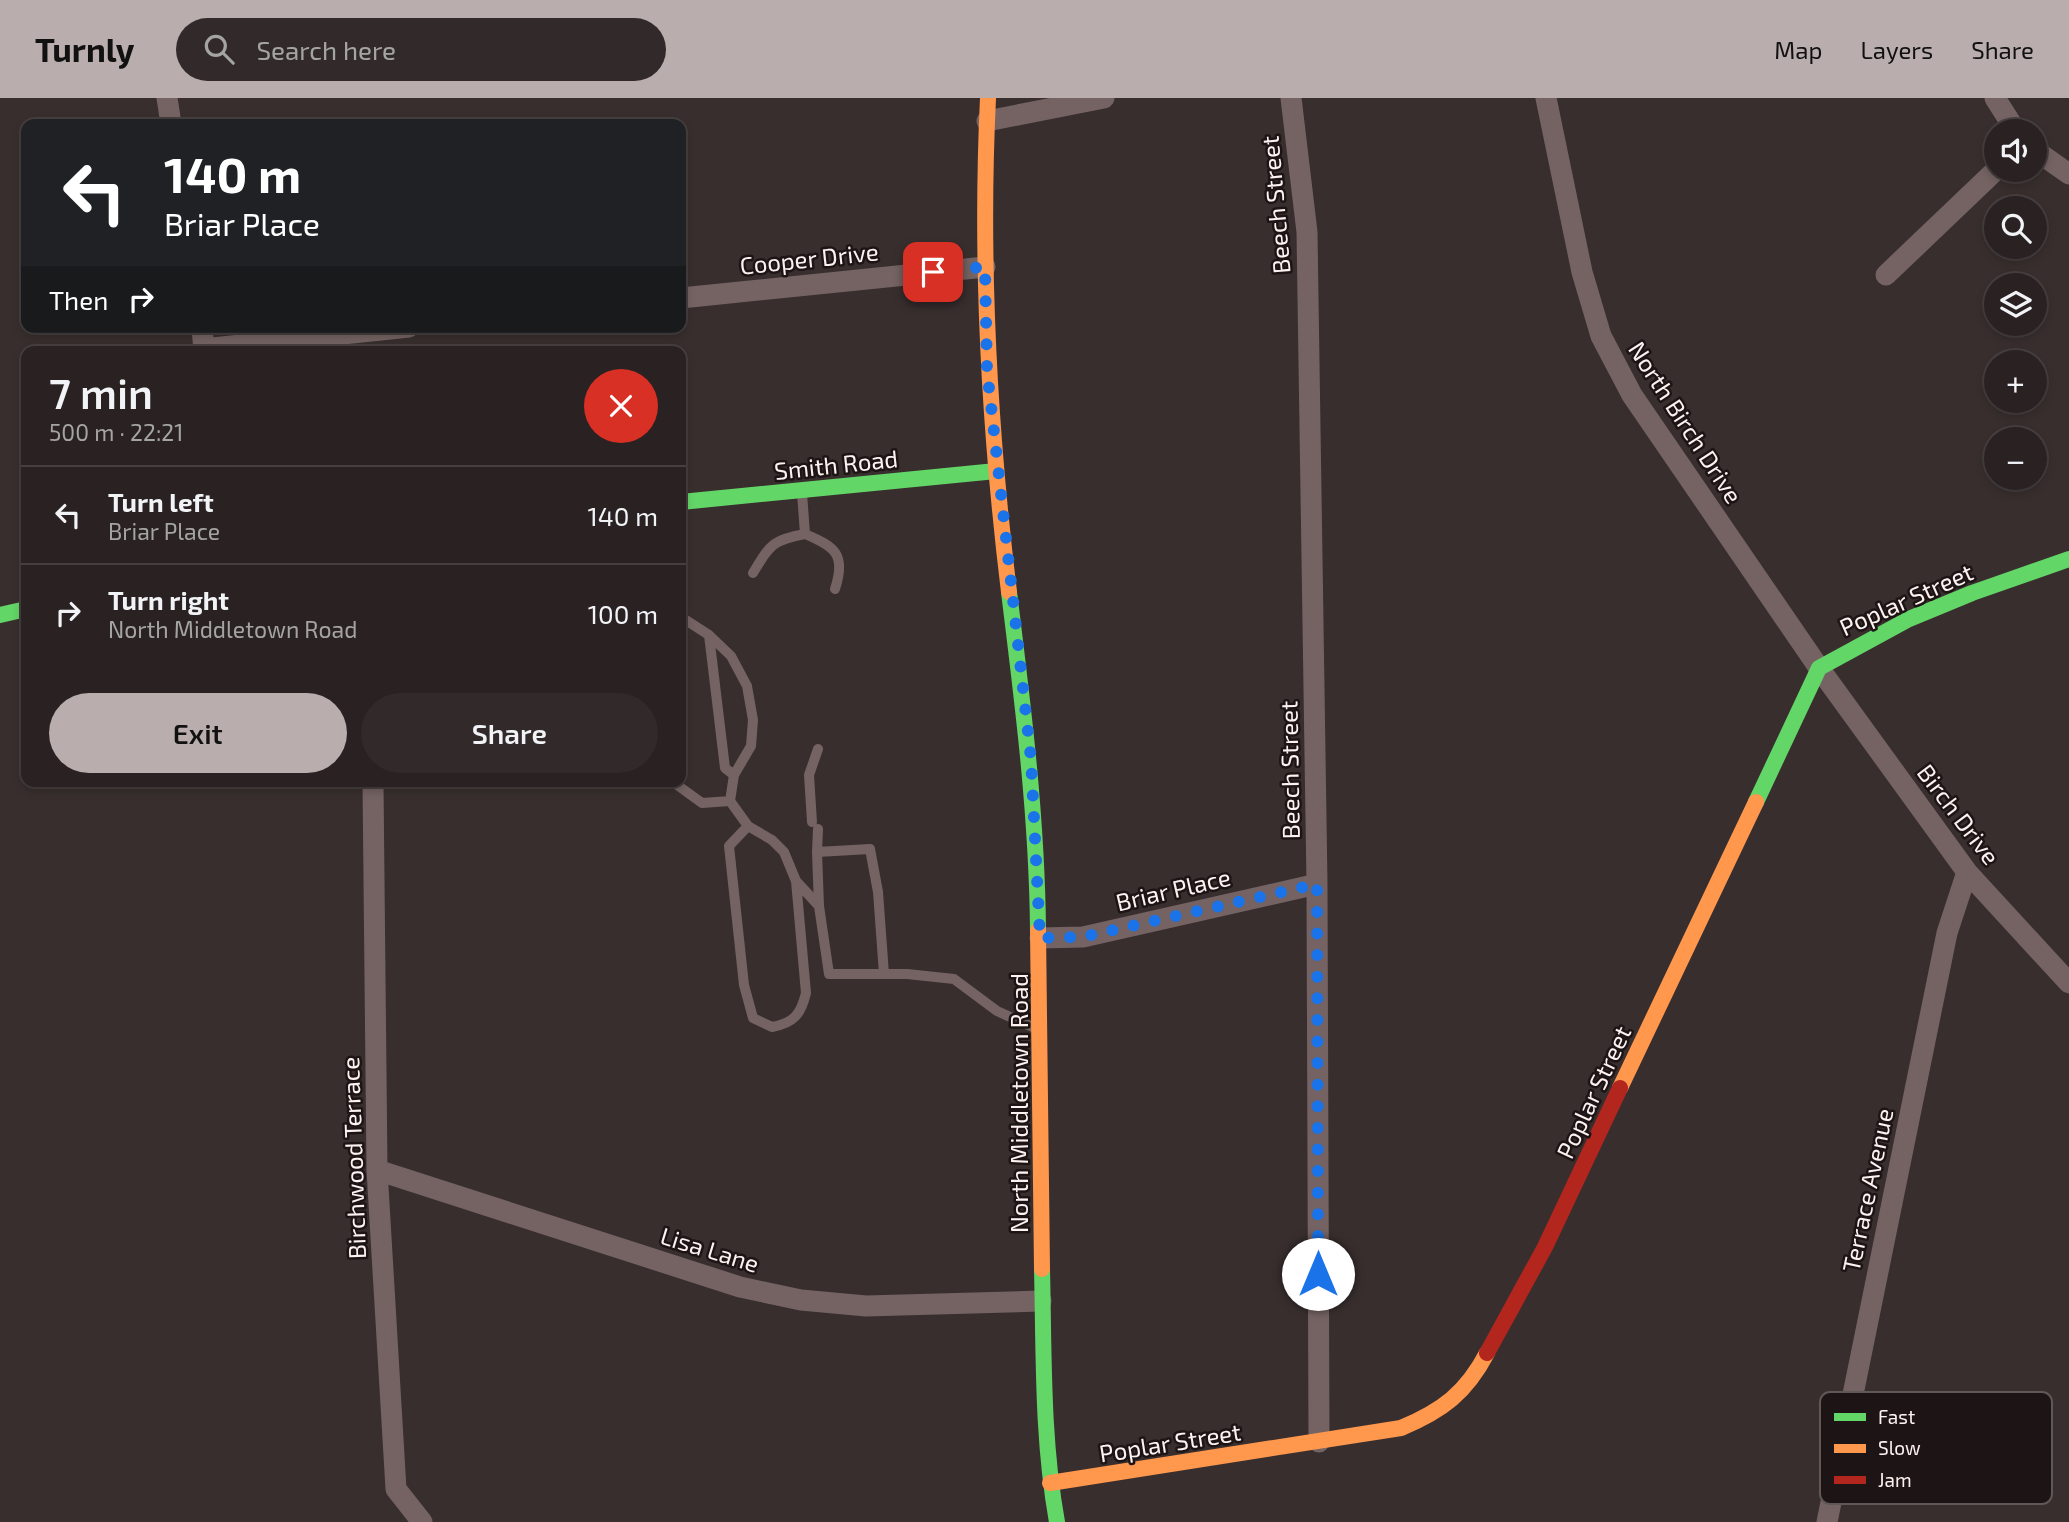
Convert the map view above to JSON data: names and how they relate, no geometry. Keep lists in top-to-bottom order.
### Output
{
  "streets": {
    "street": [
      "Beech Street",
      "Cooper Drive",
      "North Birch Drive",
      "Smith Road",
      "Poplar Street",
      "Birch Drive",
      "Briar Place",
      "North Middletown Road",
      "Birchwood Terrace",
      "Terrace Avenue",
      "Lisa Lane"
    ]
  },
  "crossings": [
    ["Beech Street", "Poplar Street"],
    ["Beech Street", "Briar Place"],
    ["Cooper Drive", "North Middletown Road"],
    ["North Birch Drive", "Poplar Street"],
    ["North Birch Drive", "Birch Drive"],
    ["Smith Road", "North Middletown Road"],
    ["Poplar Street", "Birch Drive"],
    ["Poplar Street", "North Middletown Road"],
    ["Birch Drive", "Terrace Avenue"],
    ["Briar Place", "North Middletown Road"],
    ["North Middletown Road", "Lisa Lane"],
    ["Birchwood Terrace", "Lisa Lane"]
  ],
  "legend": ["Fast", "Slow", "Jam"],
  "page": {
    "header": "Turnly",
    "search": "Search here",
    "nav": ["Map", "Layers", "Share"],
    "map_buttons": ["+", "−"],
    "turn": ["140 m", "Briar Place"],
    "then": "Then",
    "heading": ["7 min", "500 m · 22:21"],
    "list": [
      {
        "name": "Turn left",
        "note": "Briar Place",
        "value": "140 m"
      },
      {
        "name": "Turn right",
        "note": "North Middletown Road",
        "value": "100 m"
      }
    ],
    "buttons": ["Exit", "Share"]
  }
}
